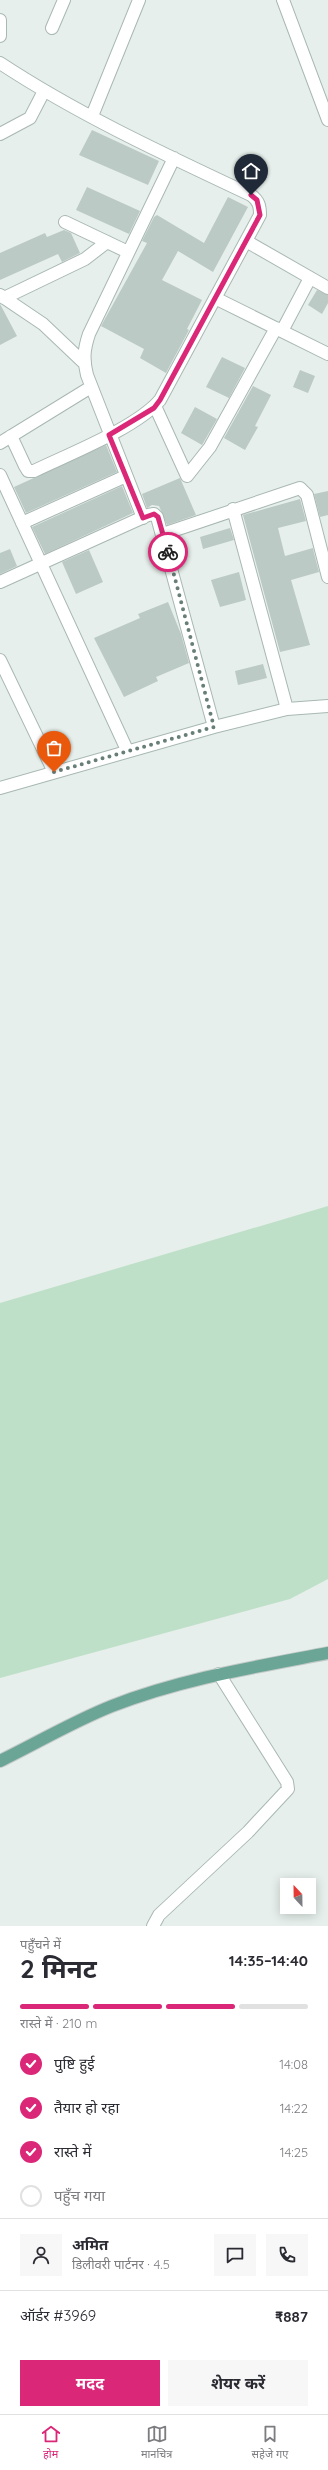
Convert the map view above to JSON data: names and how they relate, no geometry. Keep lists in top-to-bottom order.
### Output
{
  "north": "top",
  "page": {
    "heading": ["2 मिनट", "पहुँचने में", "14:35–14:40"],
    "panel": [
      "अमित",
      "डिलीवरी पार्टनर · 4.5",
      "ऑर्डर #3969",
      "₹887"
    ],
    "bar": "रास्ते में · 210 m",
    "list": [
      ["पुष्टि हुई", "14:08"],
      ["तैयार हो रहा", "14:22"],
      ["रास्ते में", "14:25"],
      "पहुँच गया"
    ],
    "buttons": ["मदद", "शेयर करें"],
    "tabs": ["होम", "मानचित्र", "सहेजे गए"]
  }
}
